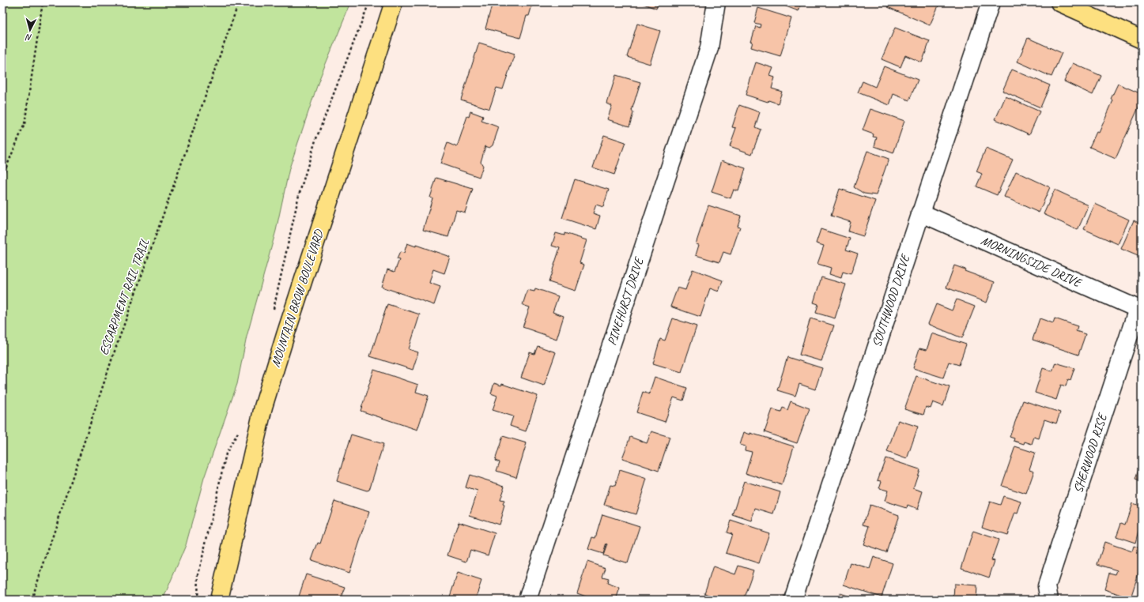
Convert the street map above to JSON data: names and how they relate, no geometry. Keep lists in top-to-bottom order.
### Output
{
  "streets": {
    "main road": ["MOUNTAIN BROW BOULEVARD"],
    "street": [
      "MORNINGSIDE DRIVE",
      "SOUTHWOOD DRIVE",
      "PINEHURST DRIVE",
      "SHERWOOD RISE"
    ],
    "path": ["ESCARPMENT RAIL TRAIL"]
  },
  "crossings": [
    ["MORNINGSIDE DRIVE", "SOUTHWOOD DRIVE"],
    ["MORNINGSIDE DRIVE", "SHERWOOD RISE"]
  ],
  "north": "bottom"
}
